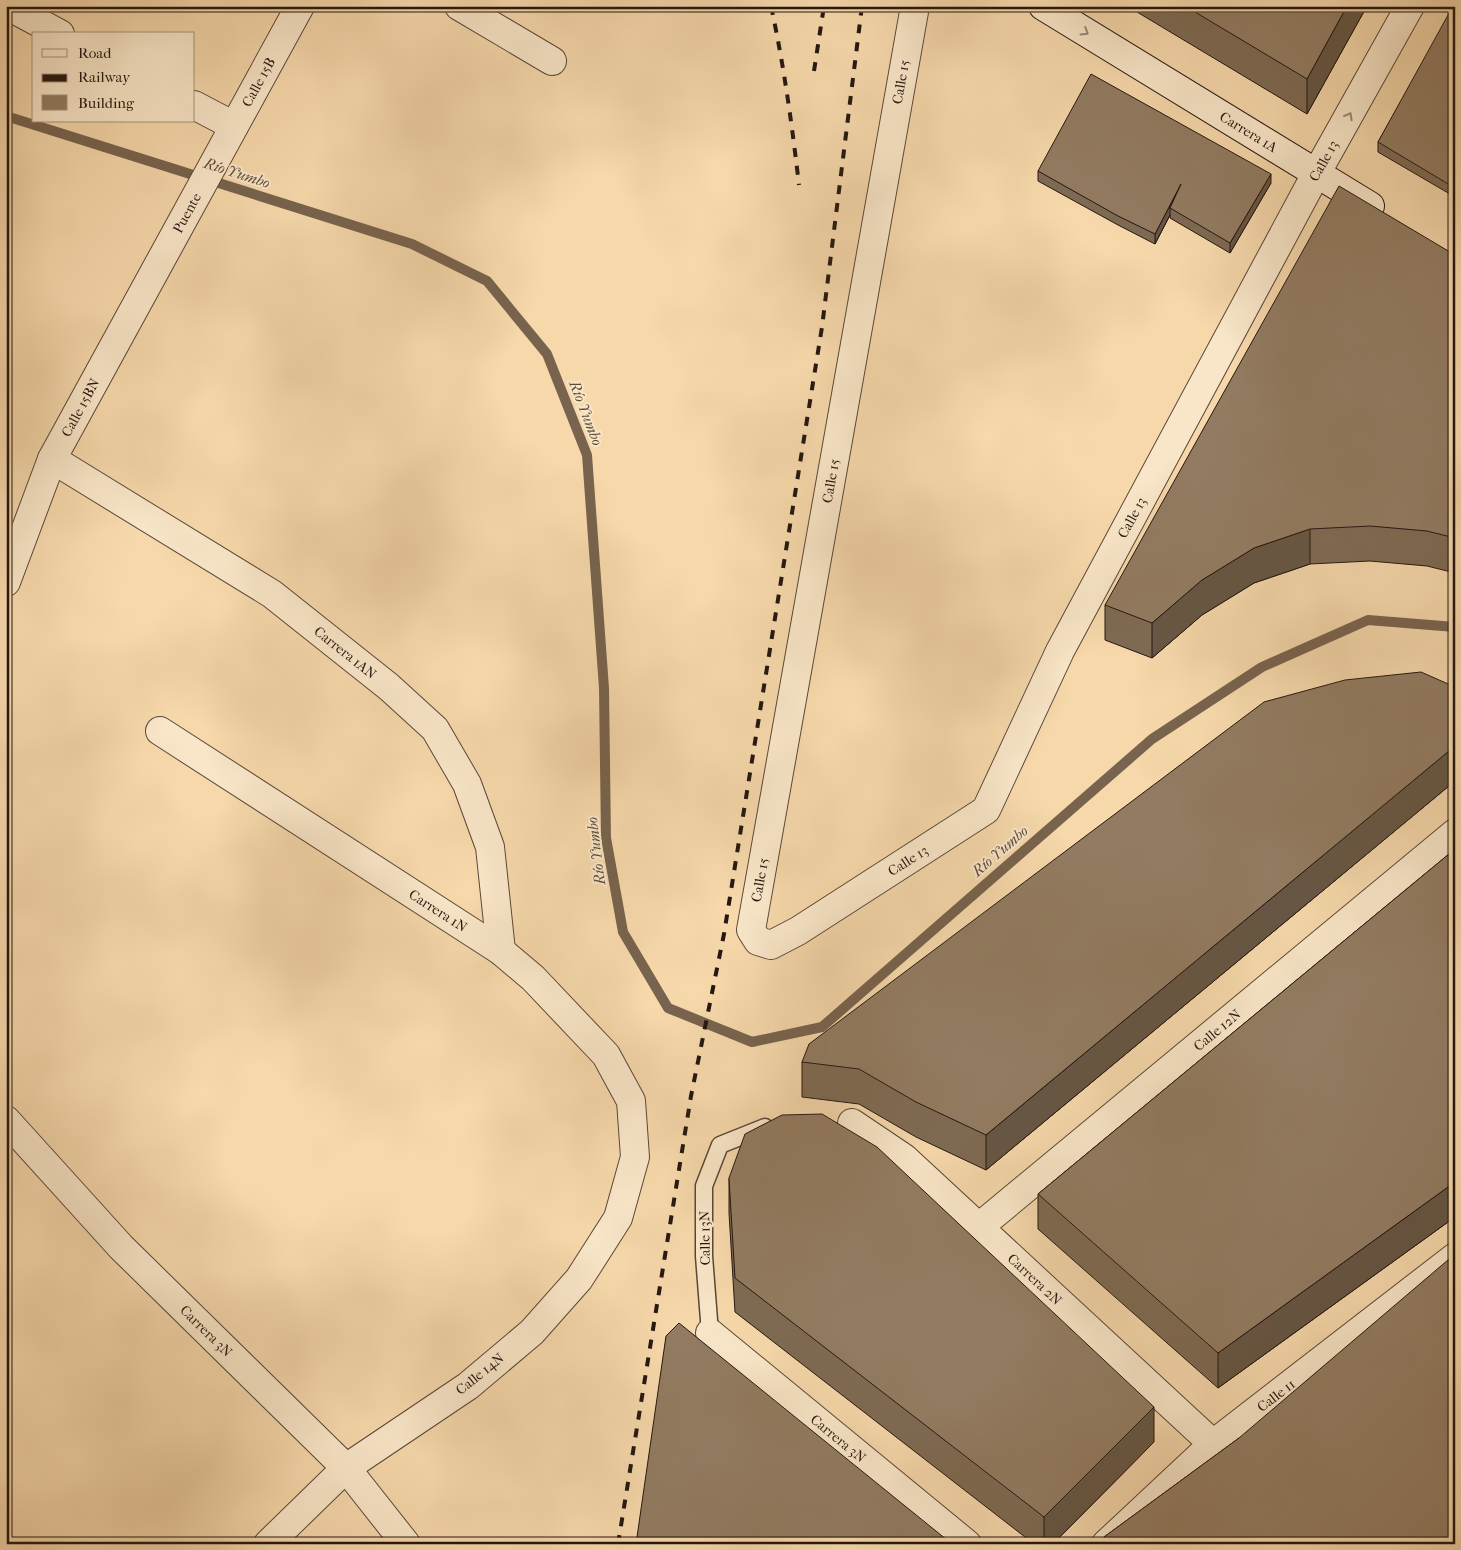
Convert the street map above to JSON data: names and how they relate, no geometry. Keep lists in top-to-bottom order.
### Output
{
  "streets": {
    "street": [
      "Calle 15B",
      "Calle 15",
      "Carrera 1A",
      "Calle 13",
      "Puente",
      "Calle 15BN",
      "Carrera 1AN",
      "Carrera 1N",
      "Calle 12N",
      "Carrera 2N",
      "Carrera 3N",
      "Calle 14N",
      "Calle 11"
    ],
    "lane": ["Calle 13N"]
  },
  "crossings": [
    ["Calle 15B", "Puente"],
    ["Calle 15", "Calle 13"],
    ["Carrera 1A", "Calle 13"],
    ["Puente", "Calle 15BN"],
    ["Calle 15BN", "Carrera 1AN"],
    ["Carrera 1AN", "Carrera 1N"],
    ["Carrera 1N", "Calle 14N"],
    ["Calle 12N", "Carrera 2N"],
    ["Calle 13N", "Carrera 3N"],
    ["Carrera 2N", "Calle 11"],
    ["Carrera 3N", "Calle 14N"]
  ],
  "one_way": ["Carrera 1A"],
  "water": ["Río Yumbo"],
  "legend": ["Road", "Railway", "Building"]
}
